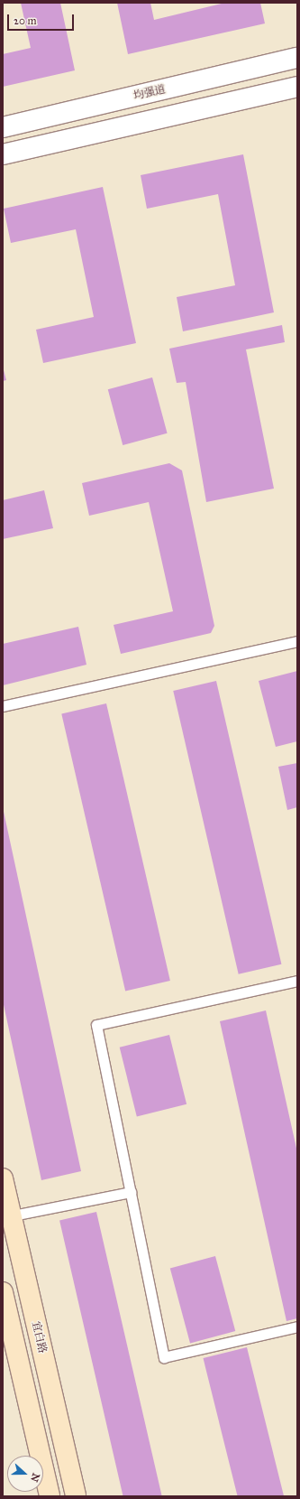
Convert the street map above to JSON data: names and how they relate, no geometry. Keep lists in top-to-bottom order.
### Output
{
  "streets": {
    "main road": ["宜白路"],
    "street": ["均强道"]
  },
  "scale_bar": "20 m",
  "north": "right"
}
